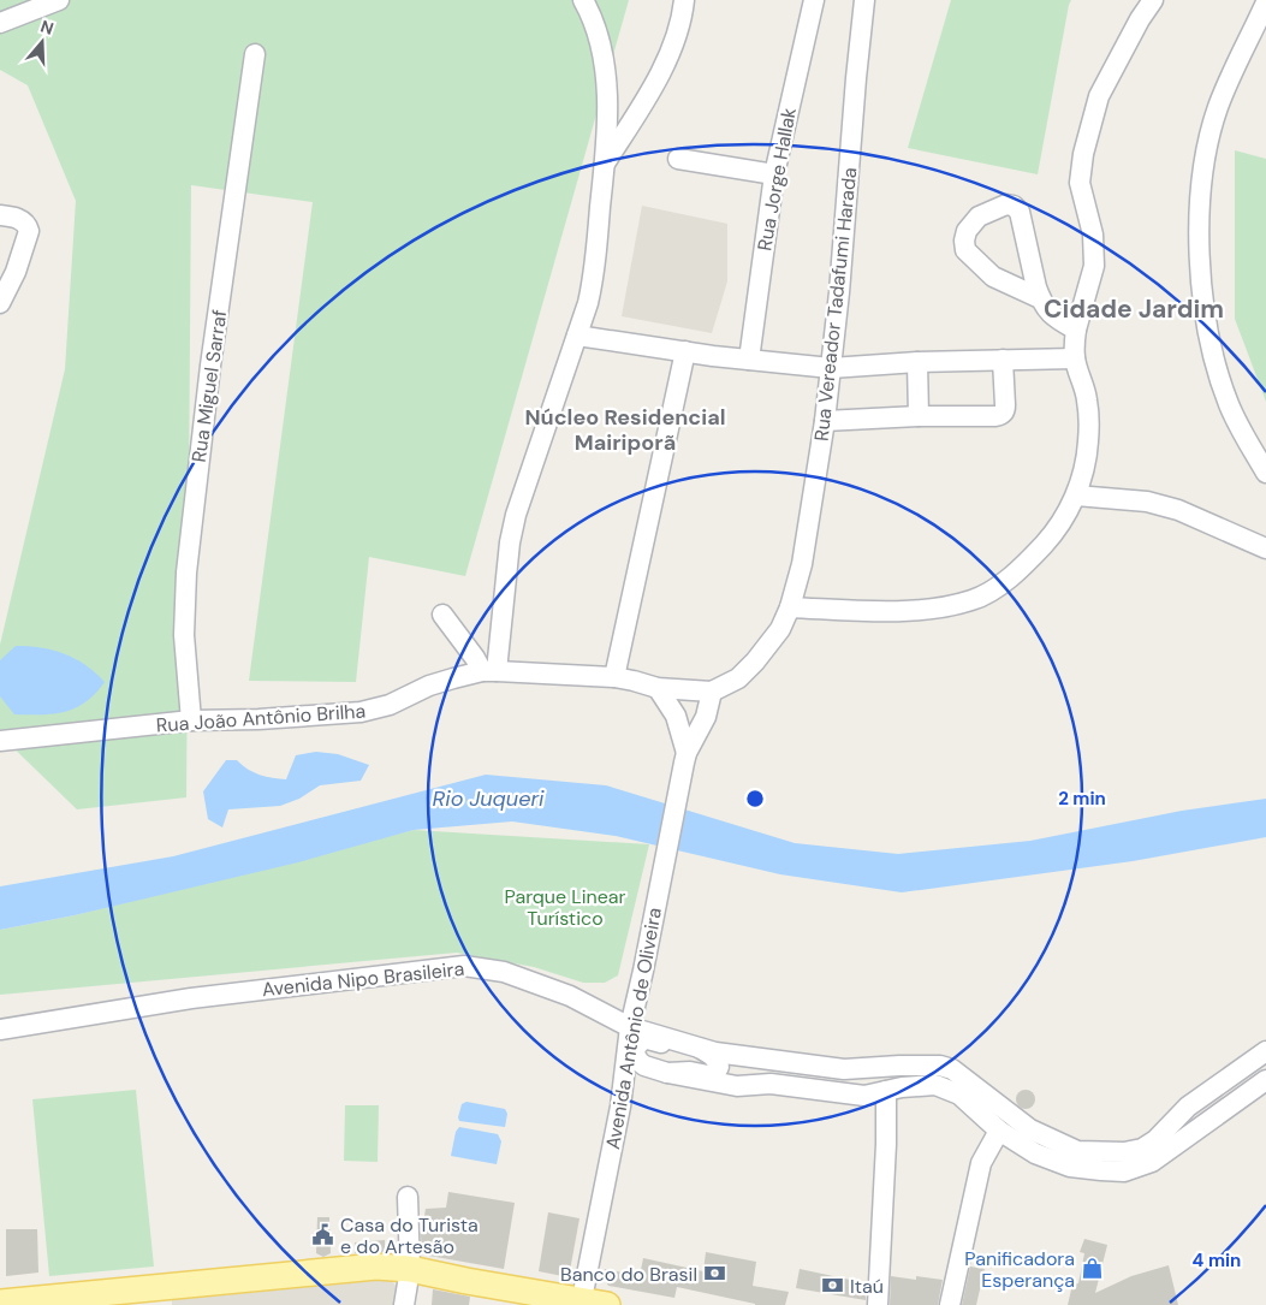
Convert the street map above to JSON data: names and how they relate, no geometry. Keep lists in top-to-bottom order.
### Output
{
  "streets": {
    "street": [
      "Rua Jorge Hallak",
      "Rua Vereador Tadafumi Harada",
      "Rua Miguel Sarraf",
      "Rua João Antônio Brilha",
      "Avenida Nipo Brasileira",
      "Avenida Antônio de Oliveira"
    ]
  },
  "crossings": [
    ["Rua Vereador Tadafumi Harada", "Rua João Antônio Brilha"],
    ["Rua Vereador Tadafumi Harada", "Avenida Antônio de Oliveira"],
    ["Rua Miguel Sarraf", "Rua João Antônio Brilha"],
    ["Rua João Antônio Brilha", "Avenida Antônio de Oliveira"],
    ["Avenida Nipo Brasileira", "Avenida Antônio de Oliveira"]
  ],
  "districts": ["Cidade Jardim", "Núcleo Residencial Mairiporã"],
  "water": ["Rio Juqueri"],
  "parks": ["Parque Linear Turístico"],
  "places": {
    "public building": ["Casa do Turista e do Artesão"],
    "shop": ["Panificadora Esperança"],
    "bank": ["Banco do Brasil", "Itaú"]
  },
  "north": "top",
  "rings": ["2 min", "4 min"]
}
